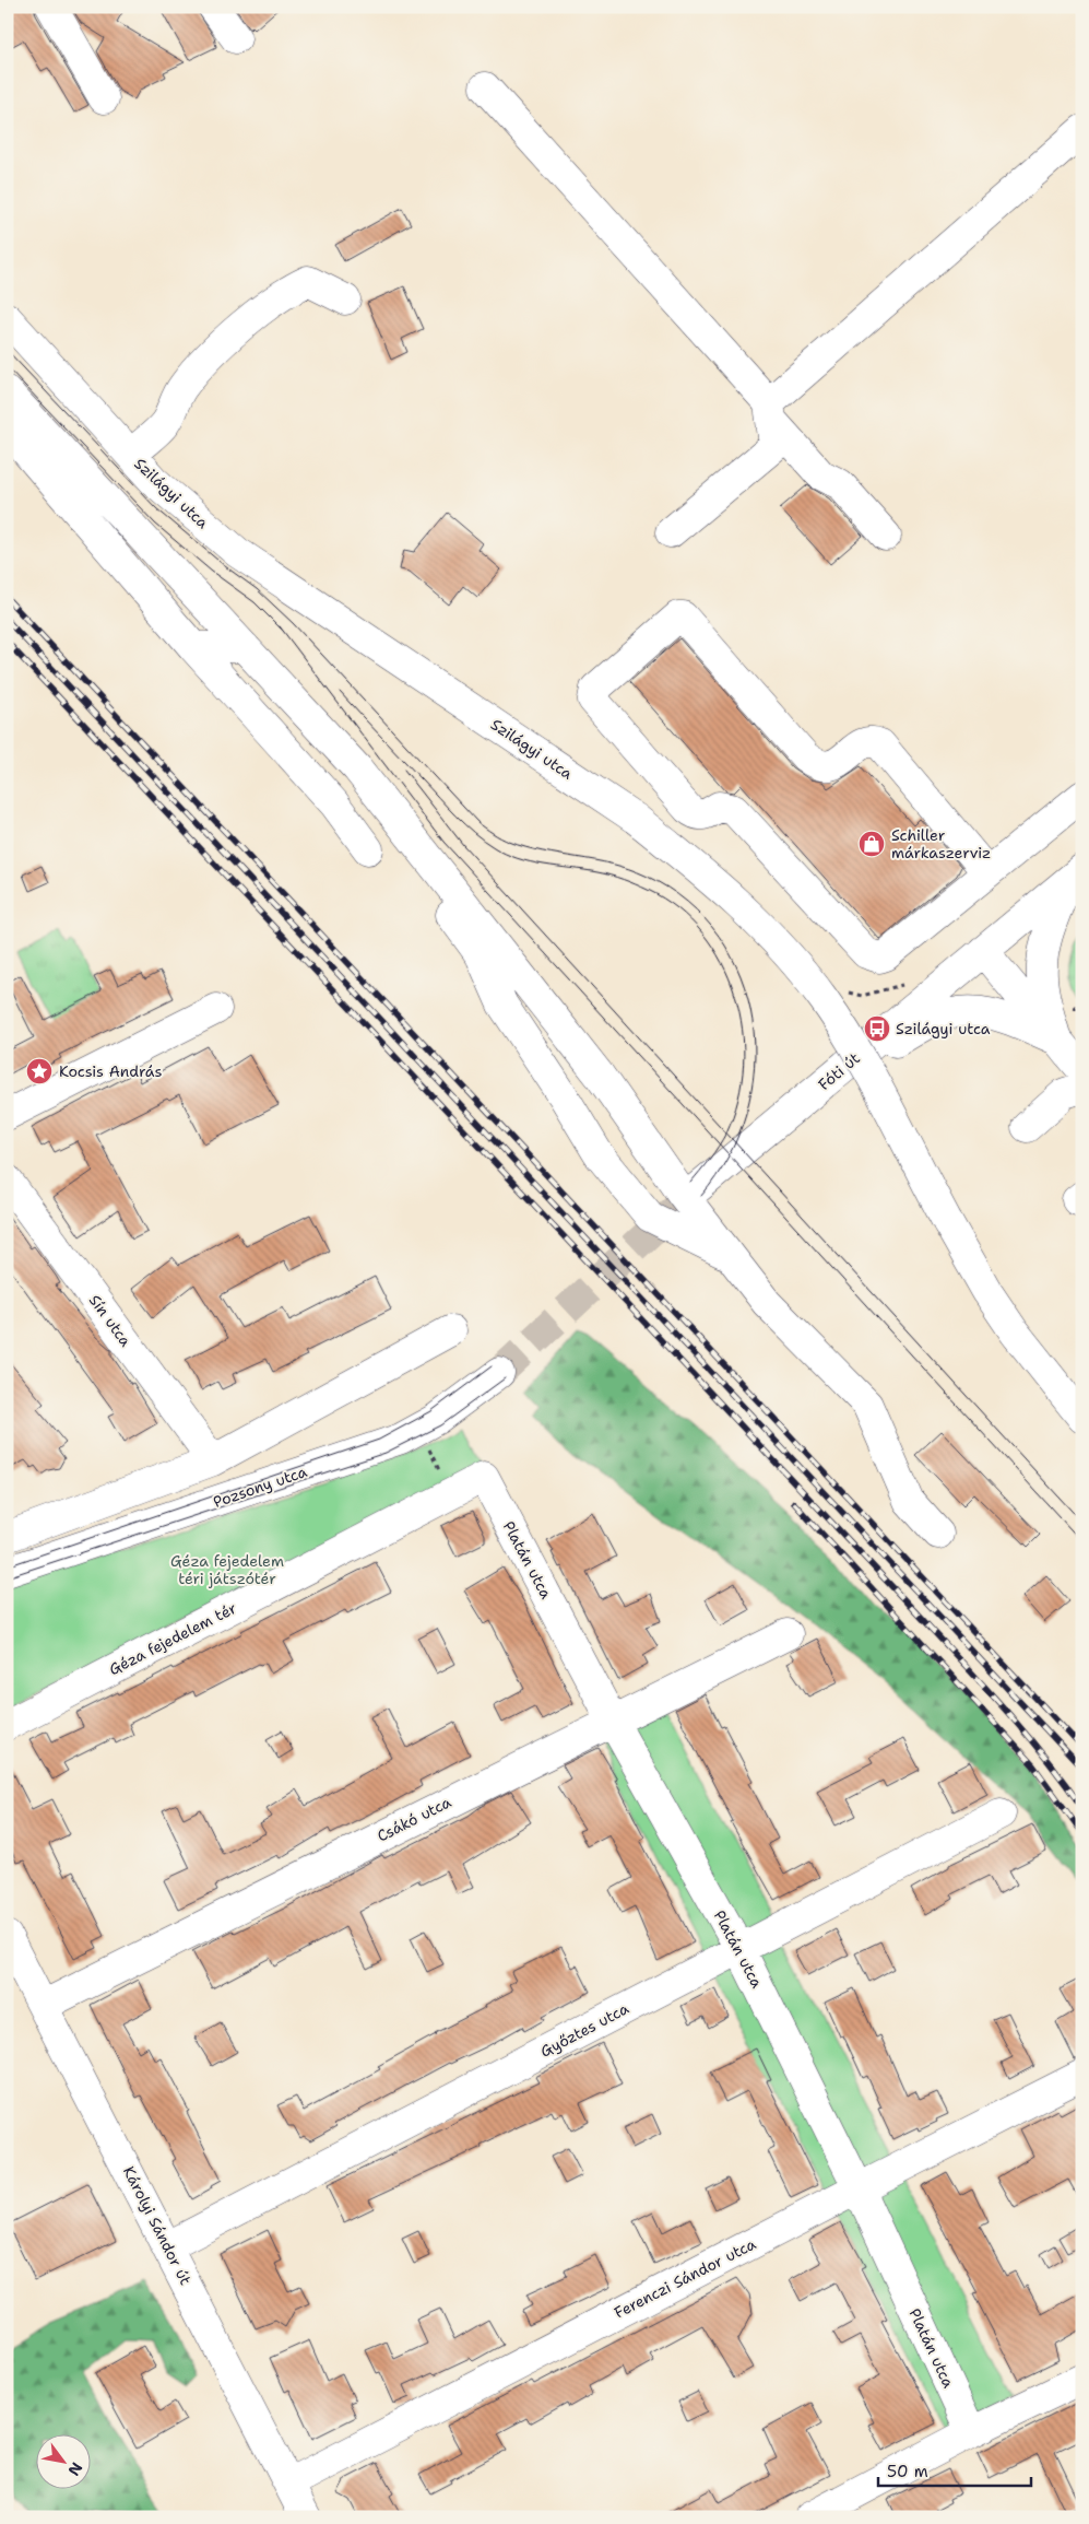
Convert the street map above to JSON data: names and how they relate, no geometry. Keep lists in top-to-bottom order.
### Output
{
  "streets": {
    "street": [
      "Szilágyi utca",
      "Fóti út",
      "Sín utca",
      "Pozsony utca",
      "Platán utca",
      "Géza fejedelem tér",
      "Csákó utca",
      "Győztes utca",
      "Károlyi Sándor út",
      "Ferenczi Sándor utca"
    ]
  },
  "crossings": [
    ["Platán utca", "Géza fejedelem tér"],
    ["Platán utca", "Csákó utca"],
    ["Platán utca", "Győztes utca"],
    ["Platán utca", "Ferenczi Sándor utca"],
    ["Csákó utca", "Károlyi Sándor út"],
    ["Győztes utca", "Károlyi Sándor út"],
    ["Károlyi Sándor út", "Ferenczi Sándor utca"]
  ],
  "parks": ["Géza fejedelem téri játszótér"],
  "places": {
    "shop": ["Schiller márkaszerviz"],
    "bus stop": ["Szilágyi utca"],
    "place": ["Kocsis András"]
  },
  "scale_bar": "50 m",
  "north": "bottom right"
}
